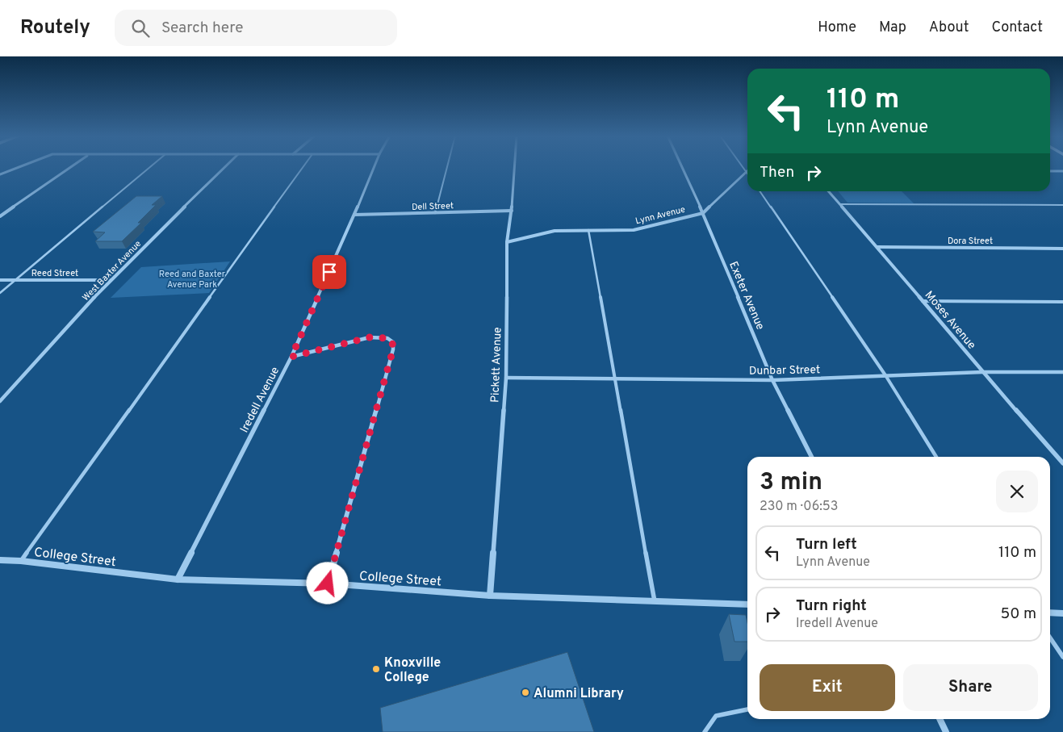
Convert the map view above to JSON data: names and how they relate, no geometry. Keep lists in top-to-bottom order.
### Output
{
  "streets": {
    "street": [
      "Dell Street",
      "Lynn Avenue",
      "Dora Street",
      "West Baxter Avenue",
      "Reed Street",
      "Exeter Avenue",
      "Moses Avenue",
      "Pickett Avenue",
      "Dunbar Street",
      "Iredell Avenue",
      "College Street"
    ]
  },
  "crossings": [
    ["Dell Street", "Pickett Avenue"],
    ["Dell Street", "Iredell Avenue"],
    ["Lynn Avenue", "Exeter Avenue"],
    ["Lynn Avenue", "Pickett Avenue"],
    ["Dora Street", "Moses Avenue"],
    ["West Baxter Avenue", "Reed Street"],
    ["Exeter Avenue", "Dunbar Street"],
    ["Moses Avenue", "Dunbar Street"],
    ["Pickett Avenue", "Dunbar Street"],
    ["Pickett Avenue", "College Street"],
    ["Iredell Avenue", "College Street"]
  ],
  "parks": ["Reed and Baxter Avenue Park"],
  "places": ["Knoxville College", "Alumni Library"],
  "page": {
    "header": "Routely",
    "search": "Search here",
    "nav": [
      "Home",
      "Map",
      "About",
      "Contact"
    ],
    "turn": ["110 m", "Lynn Avenue"],
    "then": "Then",
    "heading": ["3 min", "230 m · 06:53"],
    "list": [
      {
        "name": "Turn left",
        "note": "Lynn Avenue",
        "value": "110 m"
      },
      {
        "name": "Turn right",
        "note": "Iredell Avenue",
        "value": "50 m"
      }
    ],
    "buttons": ["Exit", "Share"]
  }
}
